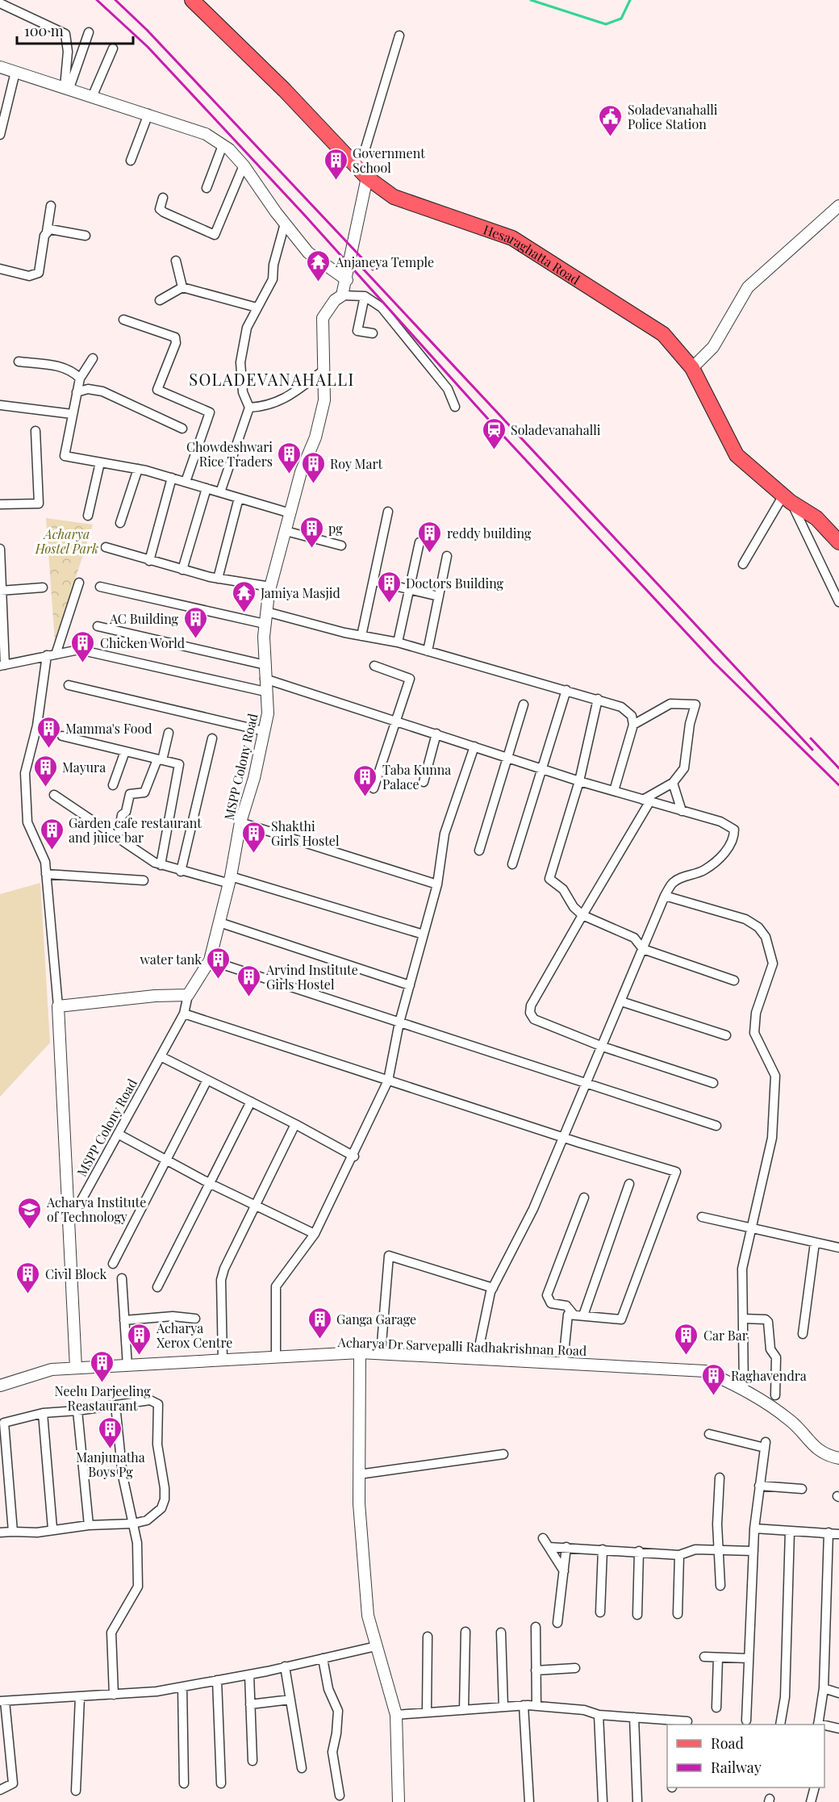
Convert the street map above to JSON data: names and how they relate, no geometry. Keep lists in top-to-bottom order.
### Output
{
  "streets": {
    "main road": ["Hesaraghatta Road"],
    "street": ["MSPP Colony Road", "Acharya Dr Sarvepalli Radhakrishnan Road"]
  },
  "crossings": [
    ["Hesaraghatta Road", "MSPP Colony Road"]
  ],
  "districts": ["SOLADEVANAHALLI"],
  "parks": ["Acharya Hostel Park"],
  "places": {
    "public building": ["Soladevanahalli Police Station"],
    "building": [
      "Government School",
      "Chowdeshwari Rice Traders",
      "Roy Mart",
      "pg",
      "reddy building",
      "Doctors Building",
      "AC Building",
      "Chicken World",
      "Mamma's Food",
      "Mayura",
      "Taba Kunna Palace",
      "Garden cafe restaurant and juice bar",
      "Shakthi Girls Hostel",
      "water tank",
      "Arvind Institute Girls Hostel",
      "Civil Block",
      "Ganga Garage",
      "Acharya Xerox Centre",
      "Car Bar",
      "Neelu Darjeeling Reastaurant",
      "Raghavendra",
      "Manjunatha Boys Pg"
    ],
    "temple": ["Anjaneya Temple", "Jamiya Masjid"],
    "station": ["Soladevanahalli"],
    "school or university": ["Acharya Institute of Technology"]
  },
  "legend": ["Road", "Railway"],
  "scale_bar": "100 m"
}
